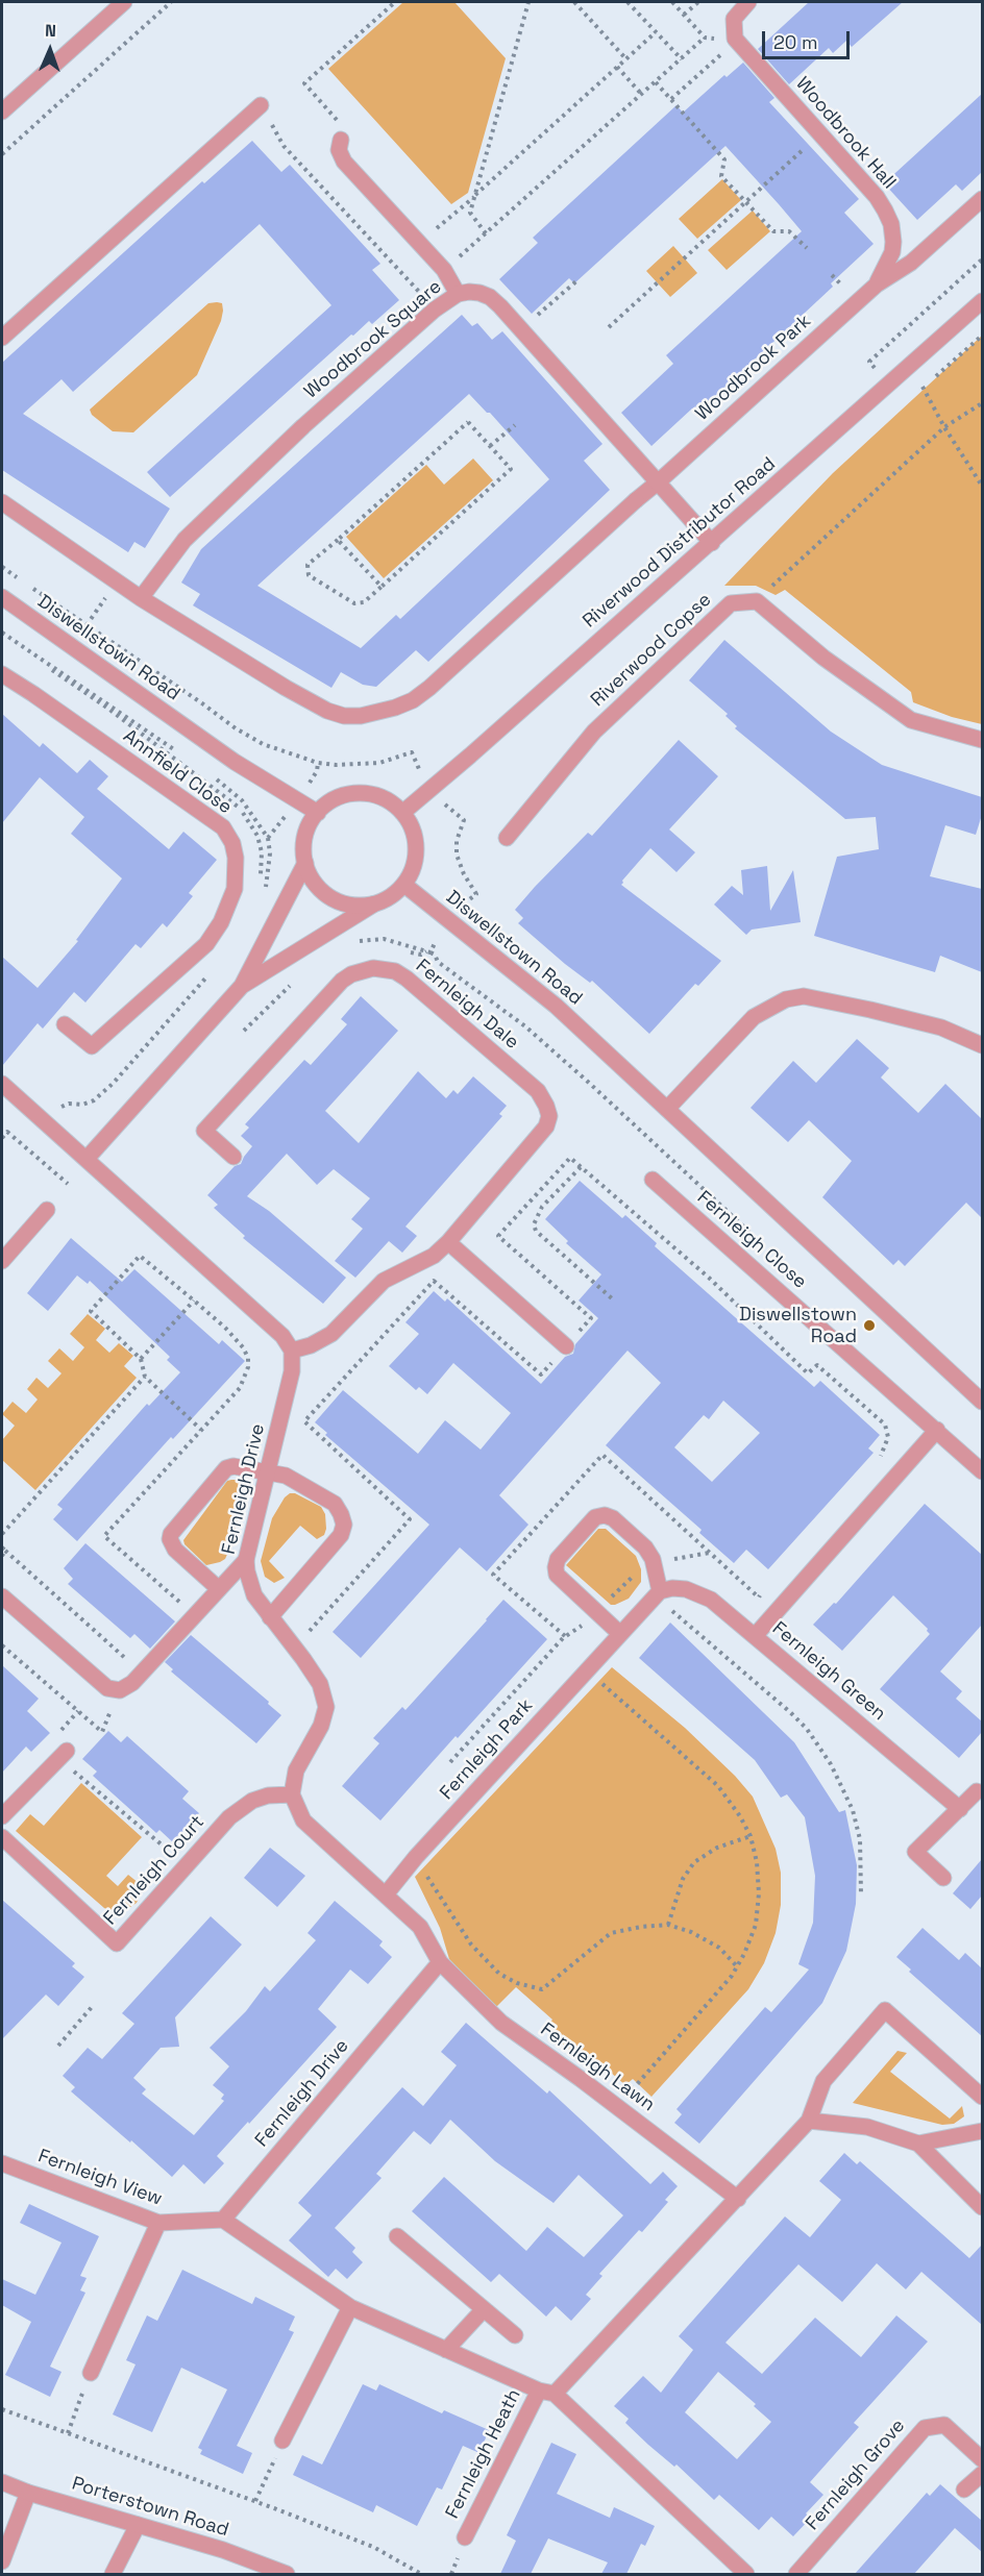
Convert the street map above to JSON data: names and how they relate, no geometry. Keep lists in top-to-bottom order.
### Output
{
  "streets": {
    "street": [
      "Woodbrook Hall",
      "Woodbrook Square",
      "Woodbrook Park",
      "Riverwood Distributor Road",
      "Diswellstown Road",
      "Riverwood Copse",
      "Annfield Close",
      "Fernleigh Dale",
      "Fernleigh Close",
      "Fernleigh Drive",
      "Fernleigh Green",
      "Fernleigh Park",
      "Fernleigh Court",
      "Fernleigh Lawn",
      "Fernleigh View",
      "Fernleigh Heath",
      "Fernleigh Grove",
      "Porterstown Road"
    ]
  },
  "crossings": [
    ["Woodbrook Hall", "Woodbrook Park"],
    ["Woodbrook Square", "Woodbrook Park"],
    ["Woodbrook Square", "Riverwood Distributor Road"],
    ["Riverwood Distributor Road", "Diswellstown Road"],
    ["Fernleigh Dale", "Fernleigh Drive"],
    ["Fernleigh Drive", "Fernleigh Court"],
    ["Fernleigh Drive", "Fernleigh Lawn"],
    ["Fernleigh Drive", "Fernleigh View"],
    ["Fernleigh Green", "Fernleigh Park"]
  ],
  "places": ["Diswellstown Road"],
  "scale_bar": "20 m",
  "north": "top"
}
